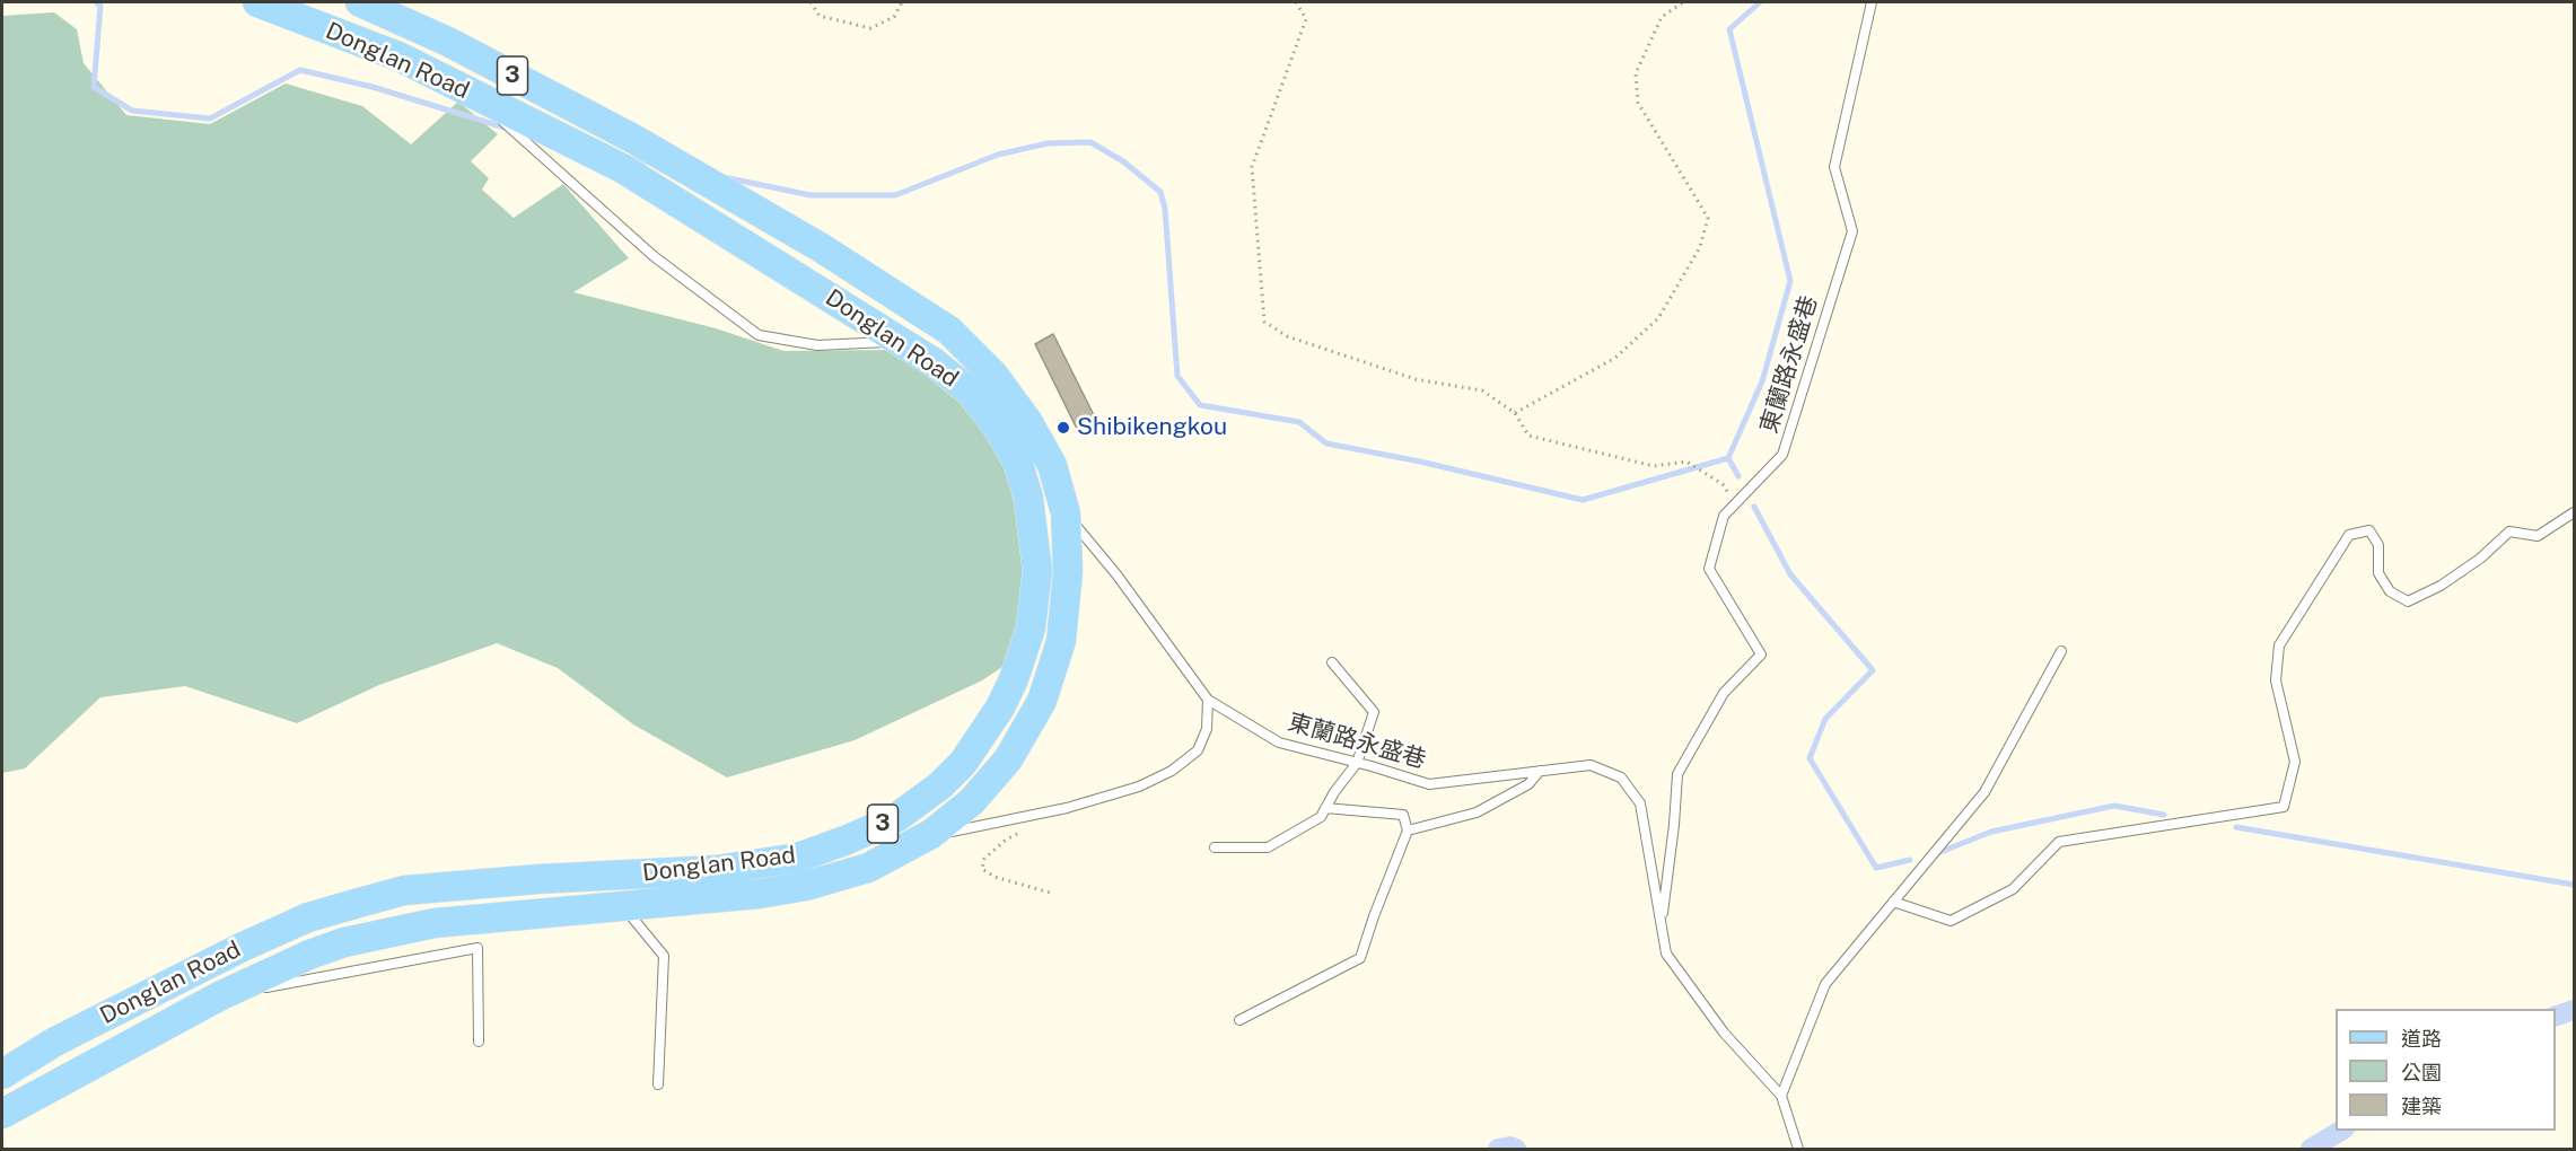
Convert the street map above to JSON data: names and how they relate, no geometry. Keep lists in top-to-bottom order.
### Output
{
  "streets": {
    "main road": ["Donglan Road", "3"],
    "lane": ["東蘭路永盛巷"]
  },
  "crossings": [
    ["Donglan Road", "東蘭路永盛巷"]
  ],
  "places": ["Shibikengkou"],
  "legend": ["道路", "公園", "建築"]
}
